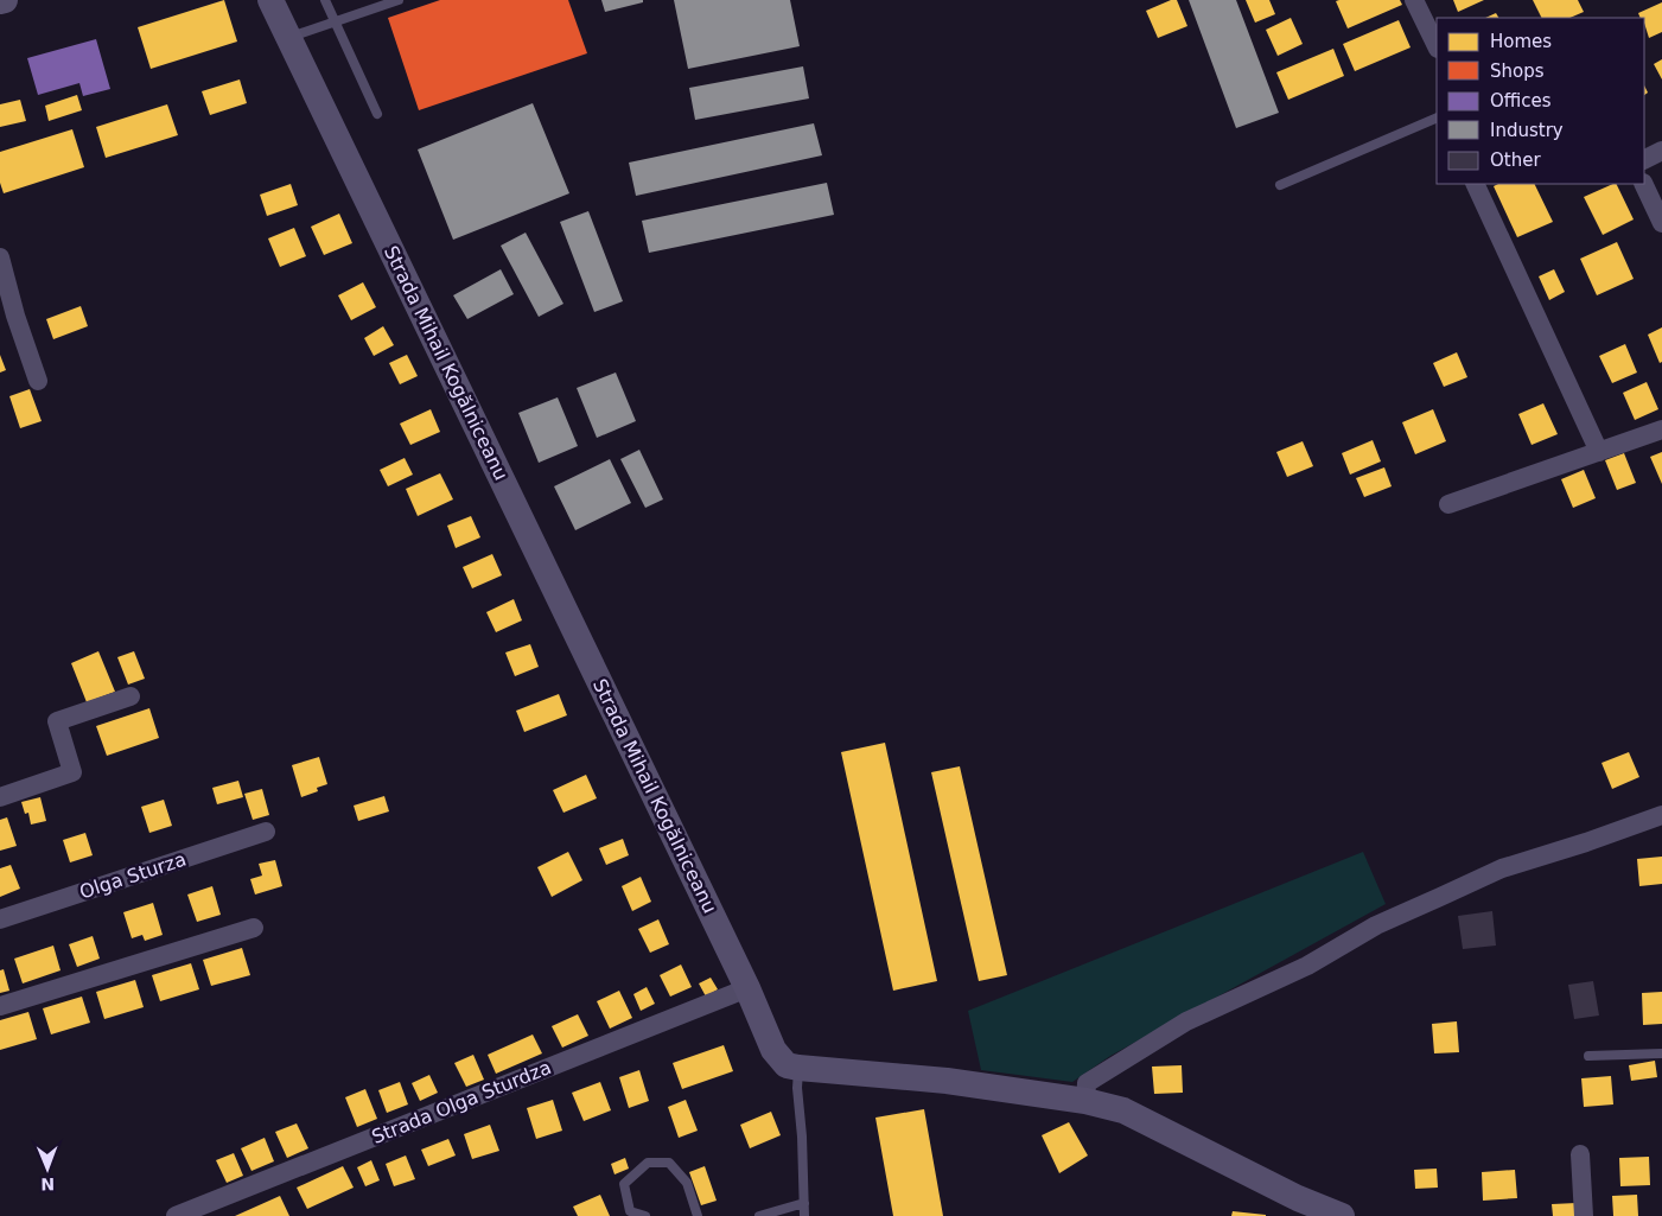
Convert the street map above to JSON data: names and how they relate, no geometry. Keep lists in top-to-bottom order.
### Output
{
  "streets": {
    "street": ["Strada Mihail Kogălniceanu", "Olga Sturza", "Strada Olga Sturdza"]
  },
  "crossings": [
    ["Strada Mihail Kogălniceanu", "Strada Olga Sturdza"]
  ],
  "legend": [
    "Homes",
    "Shops",
    "Offices",
    "Industry",
    "Other"
  ],
  "north": "bottom"
}
